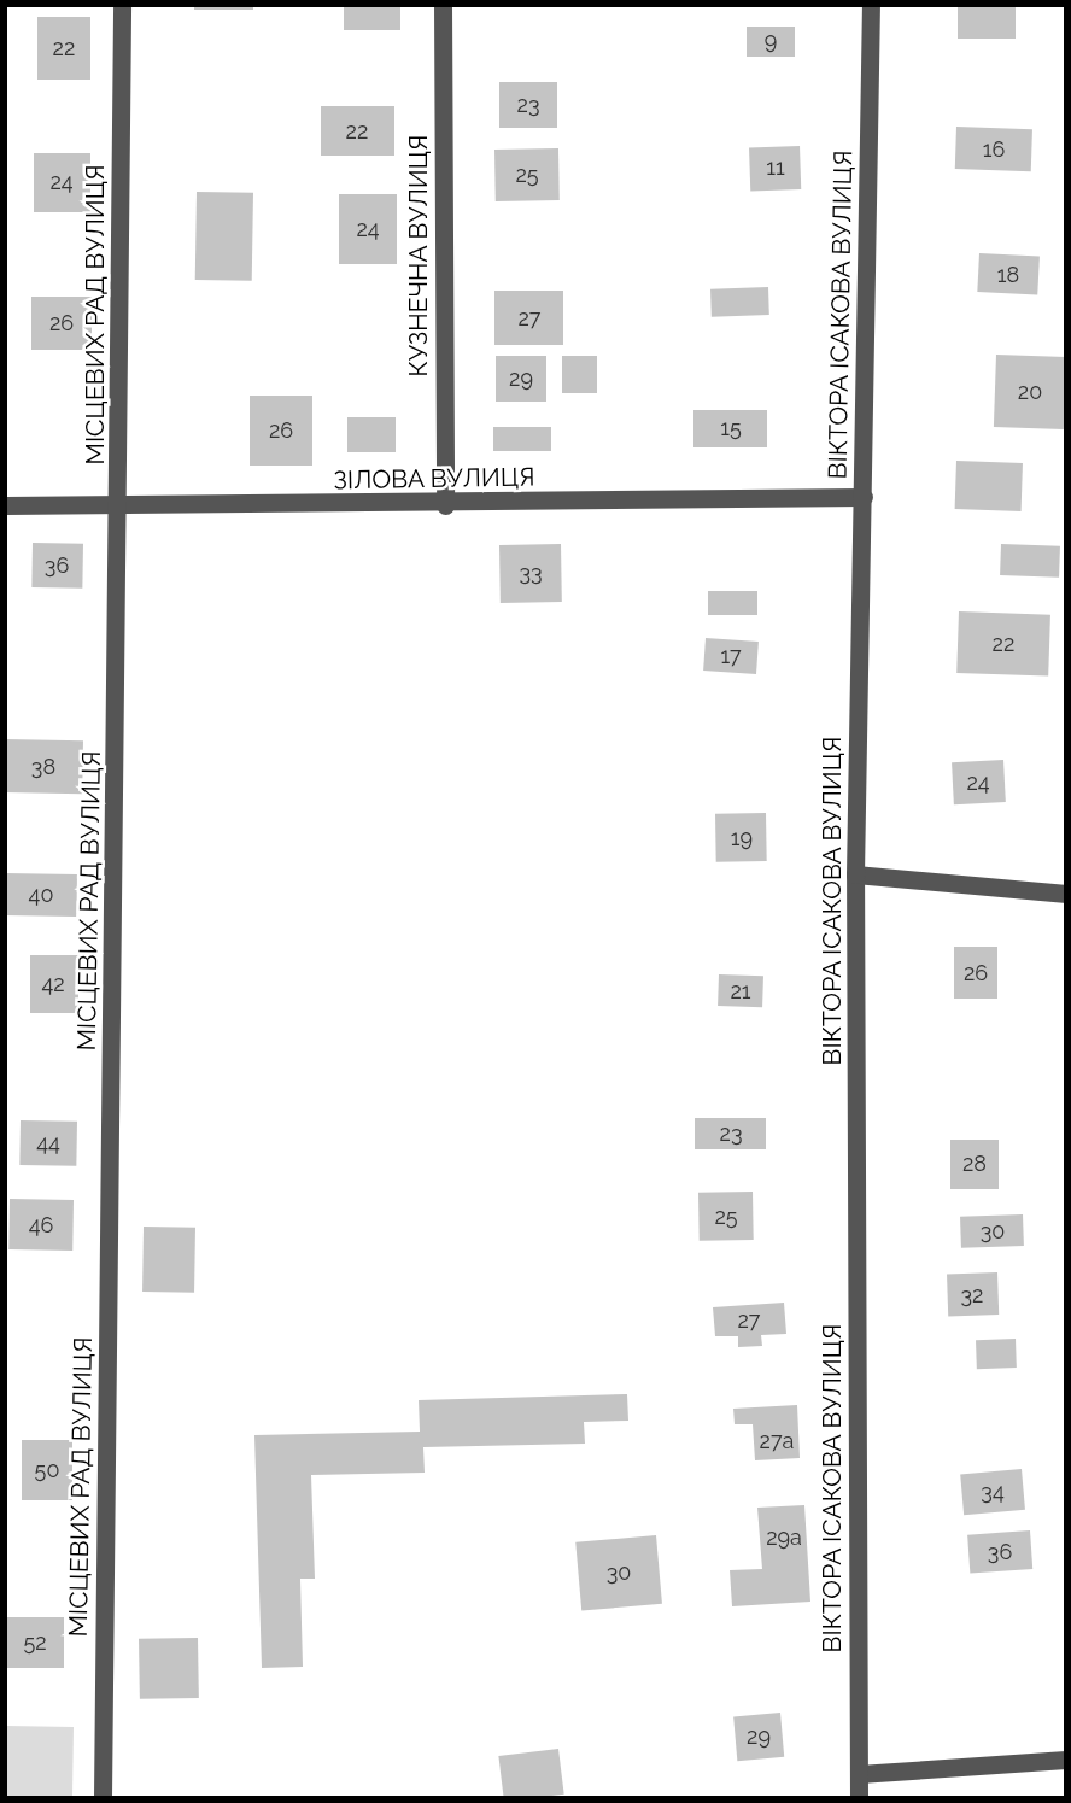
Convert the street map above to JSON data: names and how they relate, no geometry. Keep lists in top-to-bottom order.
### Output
{
  "streets": {
    "street": [
      "КУЗНЕЧНА ВУЛИЦЯ",
      "МІСЦЕВИХ РАД ВУЛИЦЯ",
      "ВІКТОРА ІСАКОВА ВУЛИЦЯ",
      "ЗІЛОВА ВУЛИЦЯ"
    ]
  },
  "crossings": [
    ["КУЗНЕЧНА ВУЛИЦЯ", "ЗІЛОВА ВУЛИЦЯ"],
    ["МІСЦЕВИХ РАД ВУЛИЦЯ", "ЗІЛОВА ВУЛИЦЯ"],
    ["ВІКТОРА ІСАКОВА ВУЛИЦЯ", "ЗІЛОВА ВУЛИЦЯ"]
  ],
  "house_numbers": [
    "9",
    "22",
    "23",
    "22",
    "16",
    "11",
    "25",
    "24",
    "24",
    "18",
    "27",
    "26",
    "29",
    "20",
    "15",
    "26",
    "36",
    "33",
    "22",
    "17",
    "38",
    "24",
    "19",
    "40",
    "26",
    "42",
    "21",
    "23",
    "44",
    "28",
    "25",
    "46",
    "30",
    "32",
    "27",
    "27а",
    "50",
    "34",
    "29а",
    "36",
    "30",
    "52",
    "29"
  ]
}
